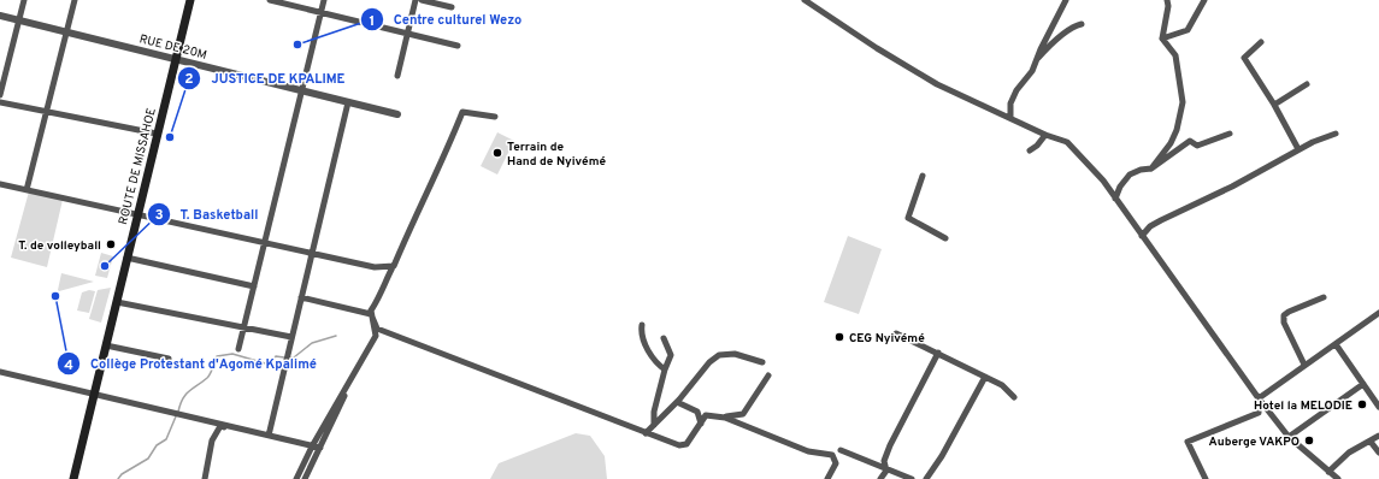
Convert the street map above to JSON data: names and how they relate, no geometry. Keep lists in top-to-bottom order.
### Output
{
  "streets": {
    "main road": ["ROUTE DE MISSAHOE"],
    "street": ["RUE DE 20M"]
  },
  "crossings": [
    ["RUE DE 20M", "ROUTE DE MISSAHOE"]
  ],
  "places": [
    "Centre culturel Wezo",
    "JUSTICE DE KPALIME",
    "Terrain de Hand de Nyivémé",
    "T. de volleyball",
    "T. Basketball",
    "Collège Protestant d'Agomé Kpalimé",
    "CEG Nyivémé",
    "Hotel la MELODIE",
    "Auberge VAKPO"
  ]
}
